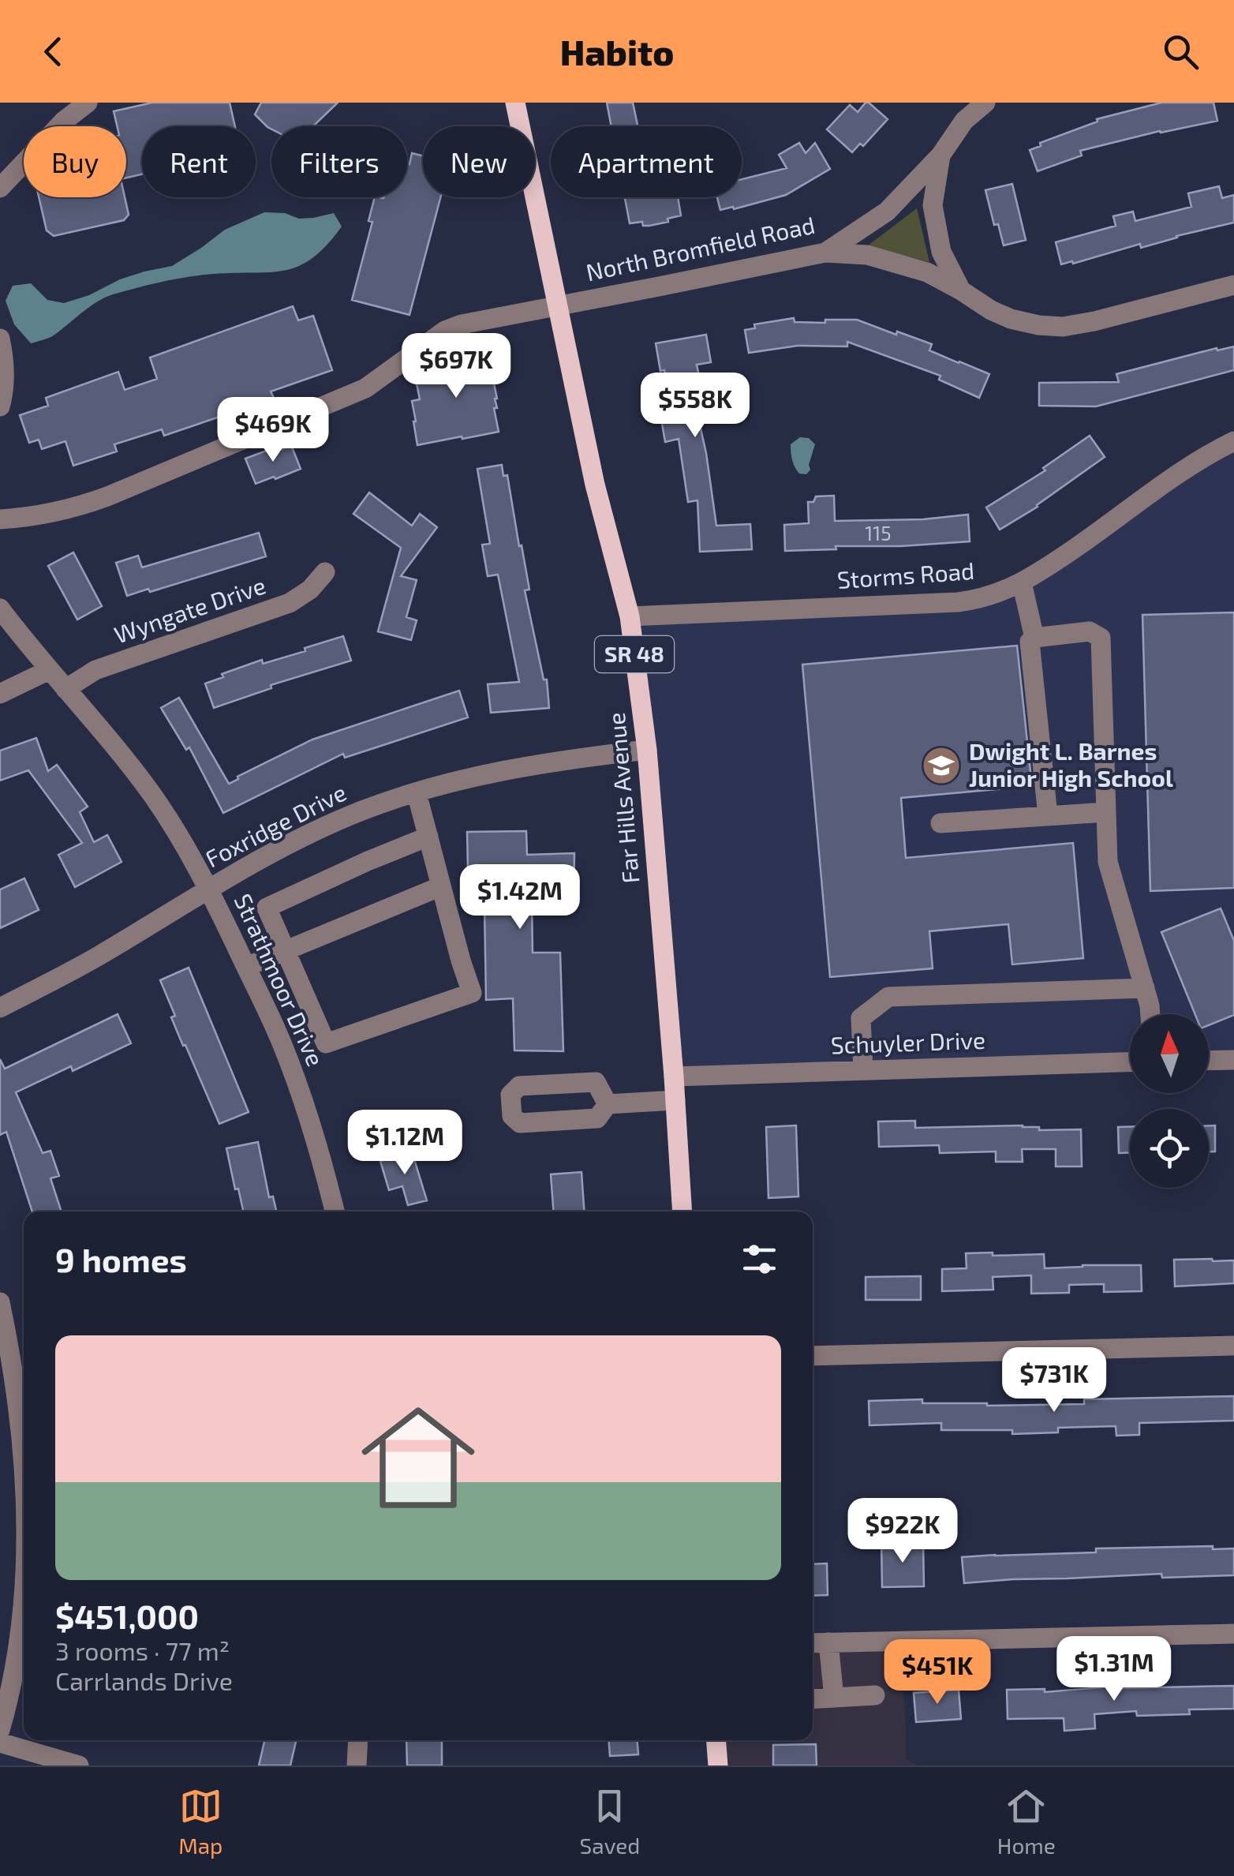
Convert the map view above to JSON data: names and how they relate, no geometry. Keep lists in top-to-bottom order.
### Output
{
  "streets": {
    "main road": ["SR 48", "Far Hills Avenue"],
    "street": [
      "North Bromfield Road",
      "Storms Road",
      "Wyngate Drive",
      "Foxridge Drive",
      "Strathmoor Drive",
      "Schuyler Drive"
    ]
  },
  "crossings": [
    ["North Bromfield Road", "Far Hills Avenue"],
    ["Storms Road", "Far Hills Avenue"],
    ["Wyngate Drive", "Strathmoor Drive"],
    ["Far Hills Avenue", "Foxridge Drive"],
    ["Far Hills Avenue", "Schuyler Drive"],
    ["Foxridge Drive", "Strathmoor Drive"]
  ],
  "places": {
    "school or university": ["Dwight L. Barnes Junior High School"]
  },
  "house_numbers": ["115"],
  "north": "top",
  "page": {
    "header": "Habito",
    "chip": [
      "Buy",
      "Rent",
      "Filters",
      "New",
      "Apartment"
    ],
    "price": [
      "$697K",
      "$558K",
      "$469K",
      "$1.42M",
      "$1.12M",
      "$731K",
      "$922K",
      "$1.31M",
      "$451K"
    ],
    "heading": "9 homes",
    "list": [
      {
        "name": "$451,000",
        "note": "3 rooms · 77 m² · Carrlands Drive"
      }
    ],
    "tabs": ["Map", "Saved", "Home"]
  }
}
